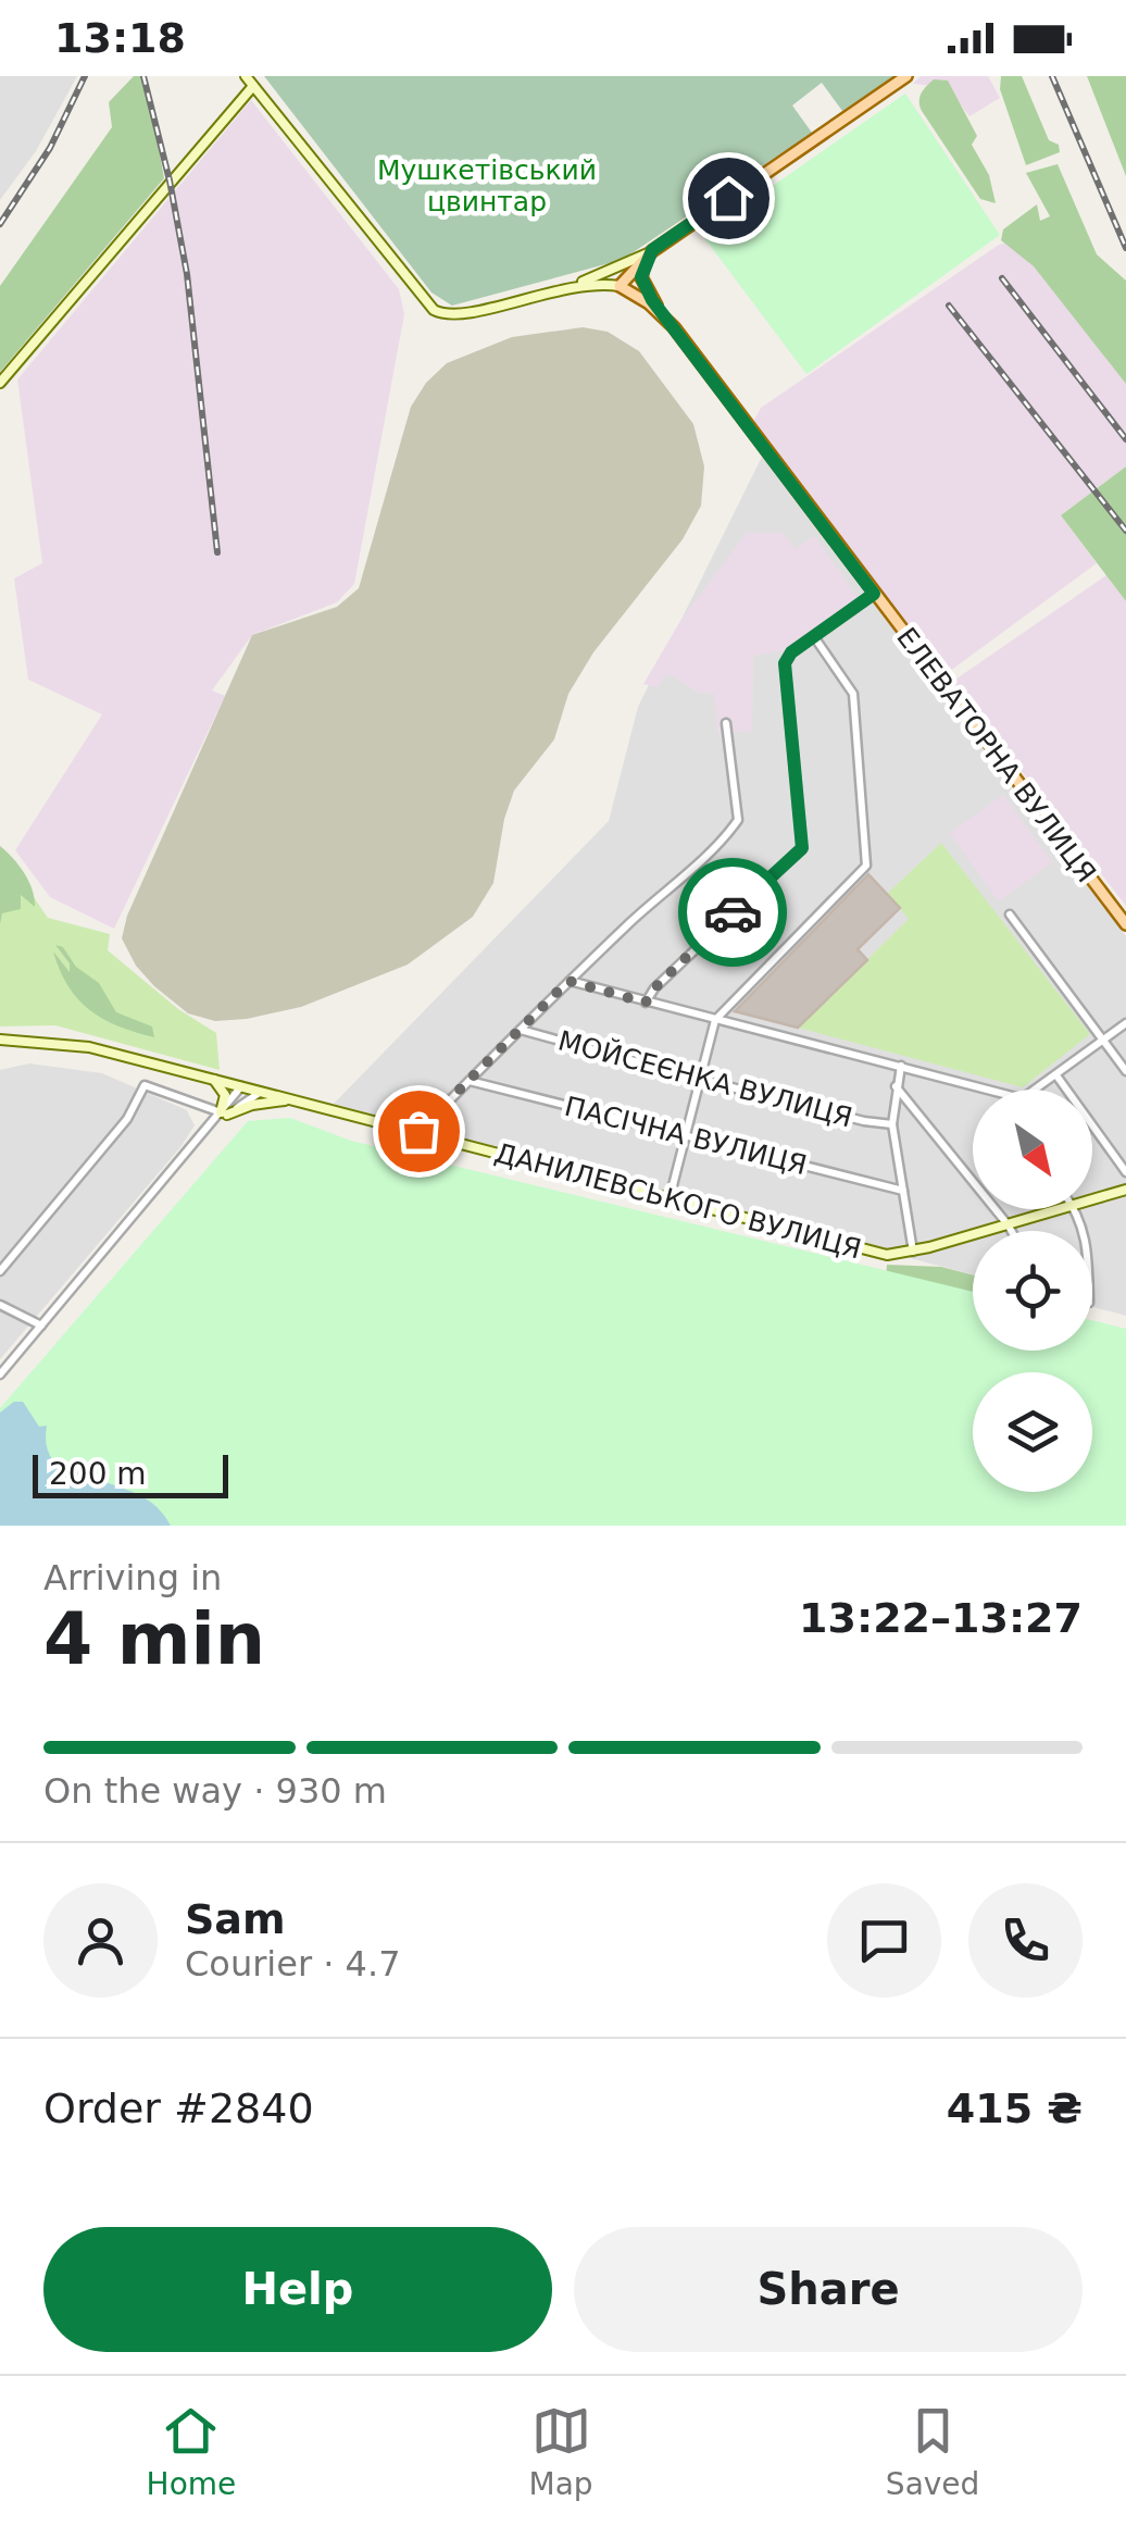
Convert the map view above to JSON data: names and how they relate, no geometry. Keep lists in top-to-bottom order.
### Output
{
  "streets": {
    "main road": ["ЕЛЕВАТОРНА ВУЛИЦЯ"],
    "street": ["МОЙСЕЄНКА ВУЛИЦЯ", "ПАСІЧНА ВУЛИЦЯ", "ДАНИЛЕВСЬКОГО ВУЛИЦЯ"]
  },
  "parks": ["Мушкетівський цвинтар"],
  "scale_bar": "200 m",
  "north": "bottom right",
  "page": {
    "status": "13:18",
    "scale": "200 m",
    "heading": ["4 min", "Arriving in", "13:22–13:27"],
    "panel": [
      "Sam",
      "Courier · 4.7",
      "Order #2840",
      "415 ₴"
    ],
    "bar": "On the way · 930 m",
    "buttons": ["Help", "Share"],
    "tabs": ["Home", "Map", "Saved"]
  }
}
